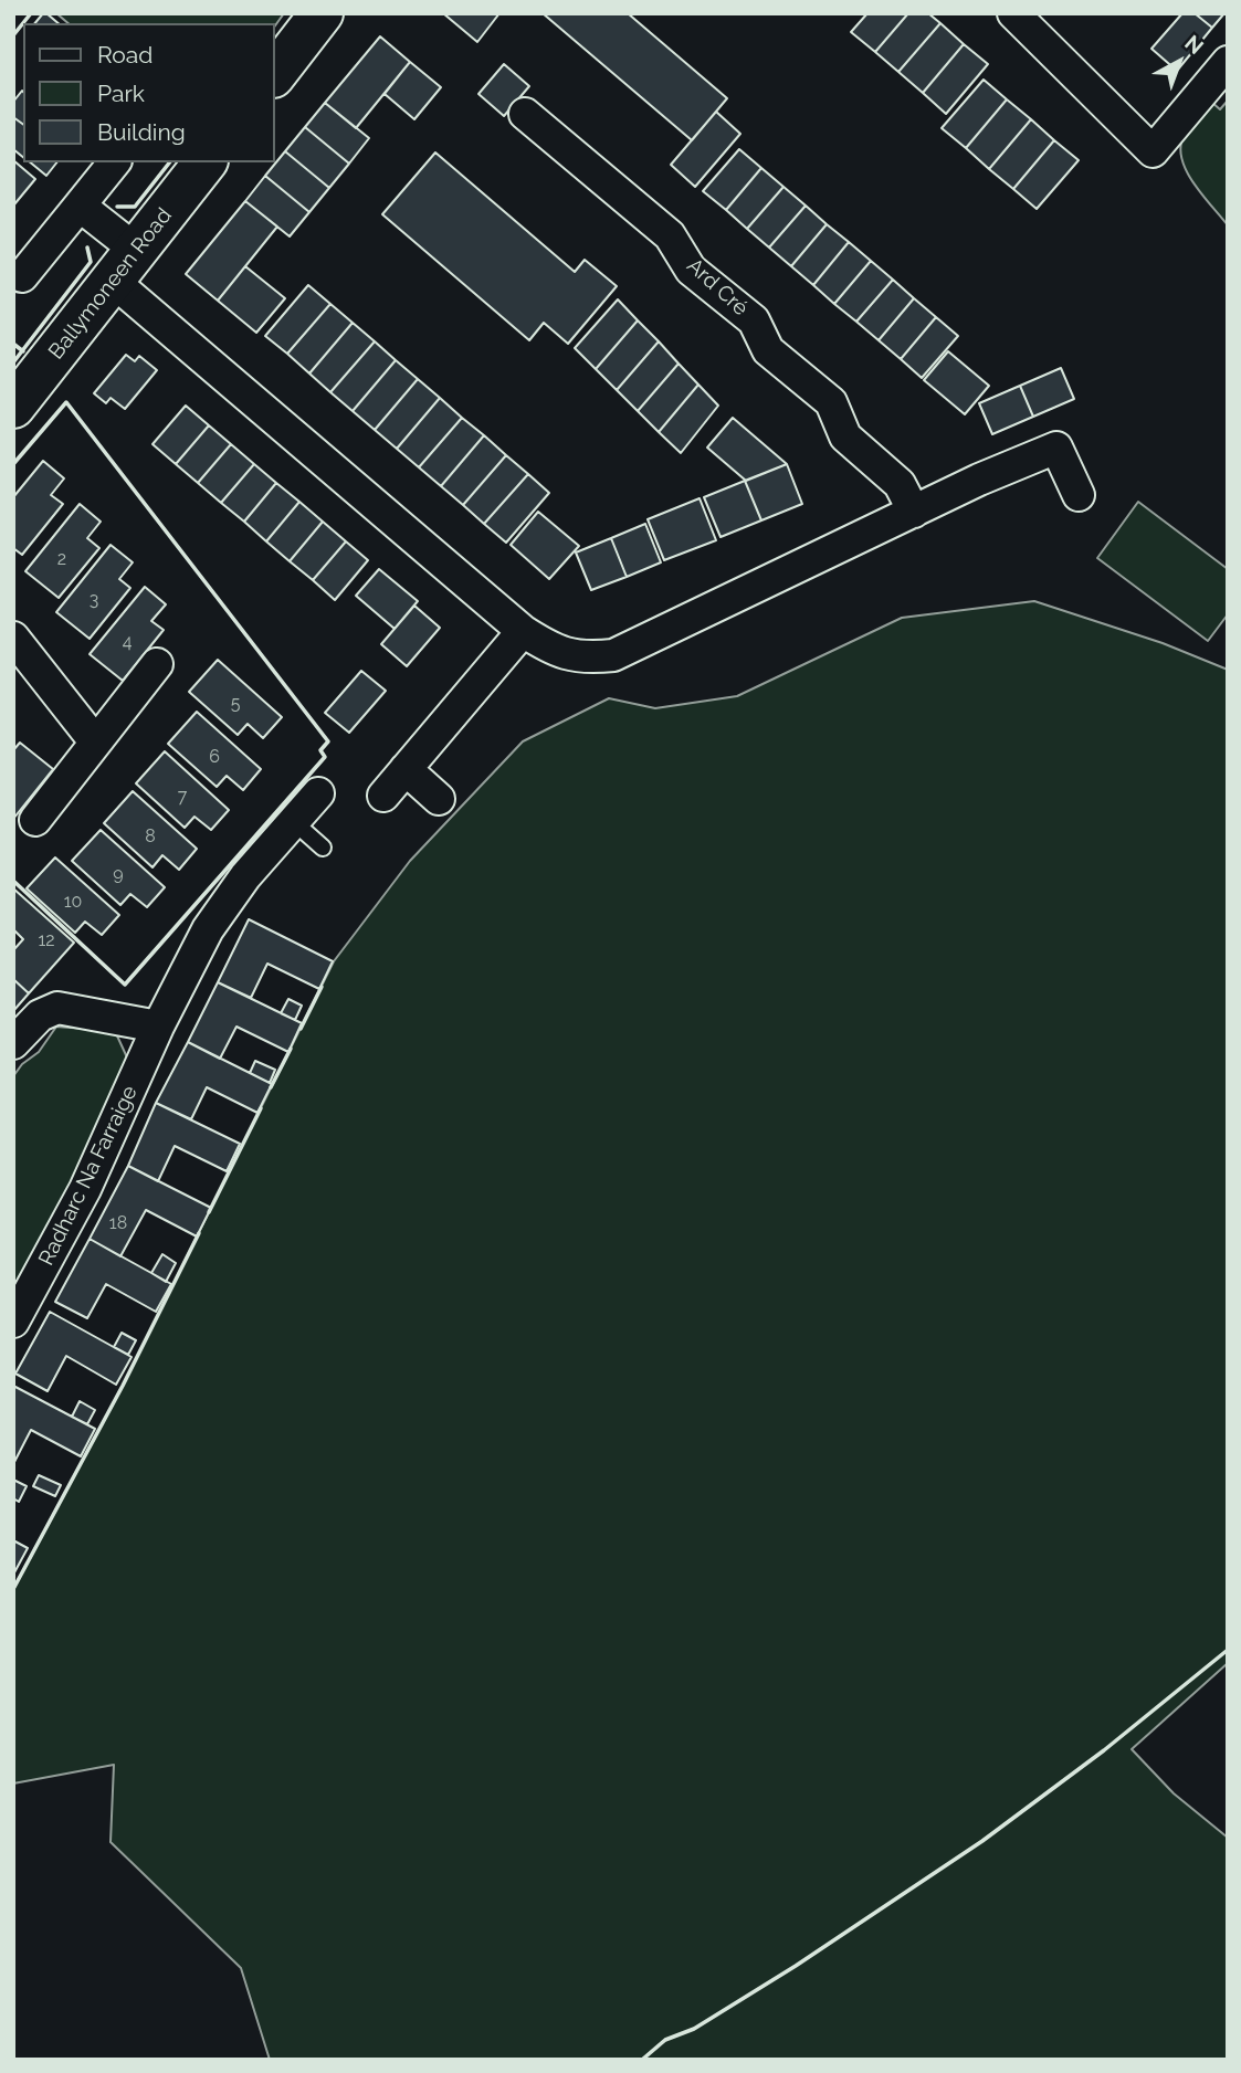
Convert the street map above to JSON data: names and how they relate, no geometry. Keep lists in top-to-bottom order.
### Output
{
  "streets": {
    "street": ["Ballymoneen Road", "Ard Cré", "Radharc Na Farraige"]
  },
  "house_numbers": [
    "2",
    "3",
    "4",
    "5",
    "6",
    "7",
    "8",
    "9",
    "10",
    "12",
    "18"
  ],
  "legend": ["Road", "Park", "Building"],
  "north": "top right"
}
